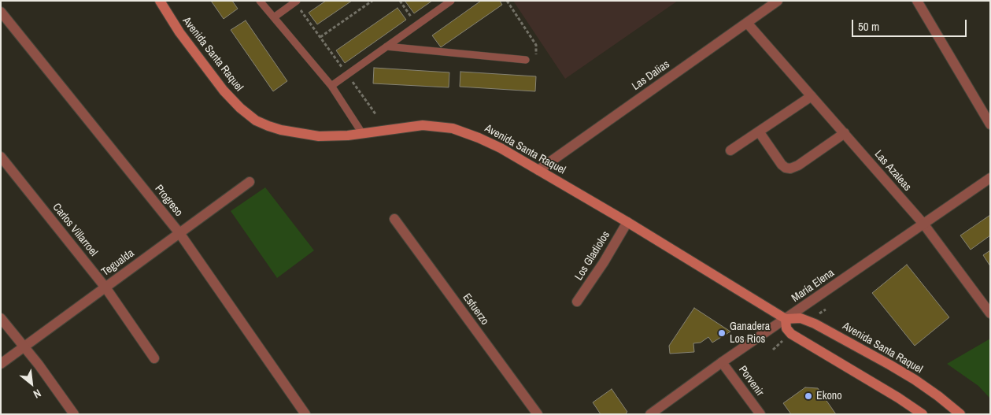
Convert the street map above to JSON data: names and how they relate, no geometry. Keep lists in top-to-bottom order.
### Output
{
  "streets": {
    "main road": ["Avenida Santa Raquel"],
    "street": [
      "Las Dalias",
      "Las Azaleas",
      "Progreso",
      "Carlos Villarroel",
      "Los Gladiolos",
      "Tegualda",
      "María Elena",
      "Esfuerzo",
      "Porvenir"
    ]
  },
  "crossings": [
    ["Avenida Santa Raquel", "Las Dalias"],
    ["Avenida Santa Raquel", "Los Gladiolos"],
    ["Avenida Santa Raquel", "María Elena"],
    ["Las Dalias", "Las Azaleas"],
    ["Las Azaleas", "María Elena"],
    ["Progreso", "Tegualda"],
    ["Carlos Villarroel", "Tegualda"],
    ["María Elena", "Porvenir"]
  ],
  "places": ["Ganadera Los Rios", "Ekono"],
  "scale_bar": "50 m",
  "north": "bottom right"
}
